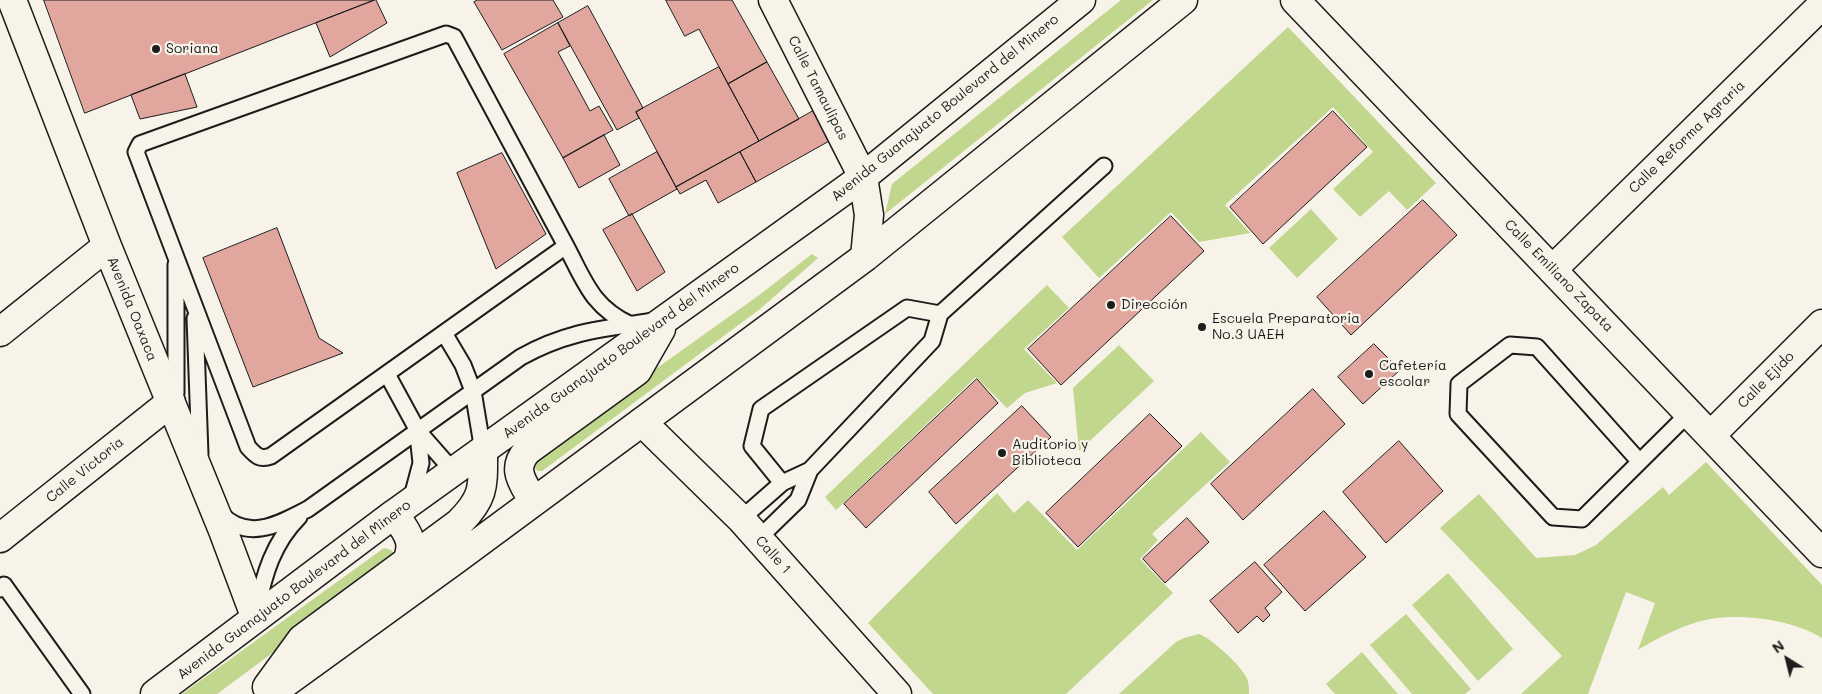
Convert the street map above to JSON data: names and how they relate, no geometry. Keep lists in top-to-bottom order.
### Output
{
  "streets": {
    "main road": [
      "Calle Tamaulipas",
      "Avenida Guanajuato Boulevard del Minero",
      "Calle Reforma Agraria",
      "Calle Emiliano Zapata",
      "Avenida Oaxaca",
      "Calle Ejido",
      "Calle Victoria",
      "Calle 1"
    ]
  },
  "crossings": [
    ["Calle Tamaulipas", "Avenida Guanajuato Boulevard del Minero"],
    ["Avenida Guanajuato Boulevard del Minero", "Avenida Oaxaca"],
    ["Calle Reforma Agraria", "Calle Emiliano Zapata"],
    ["Calle Emiliano Zapata", "Calle Ejido"],
    ["Avenida Oaxaca", "Calle Victoria"]
  ],
  "places": [
    "Soriana",
    "Dirección",
    "Escuela Preparatoria No.3 UAEH",
    "Cafetería escolar",
    "Auditorio y Biblioteca"
  ],
  "north": "top left"
}
